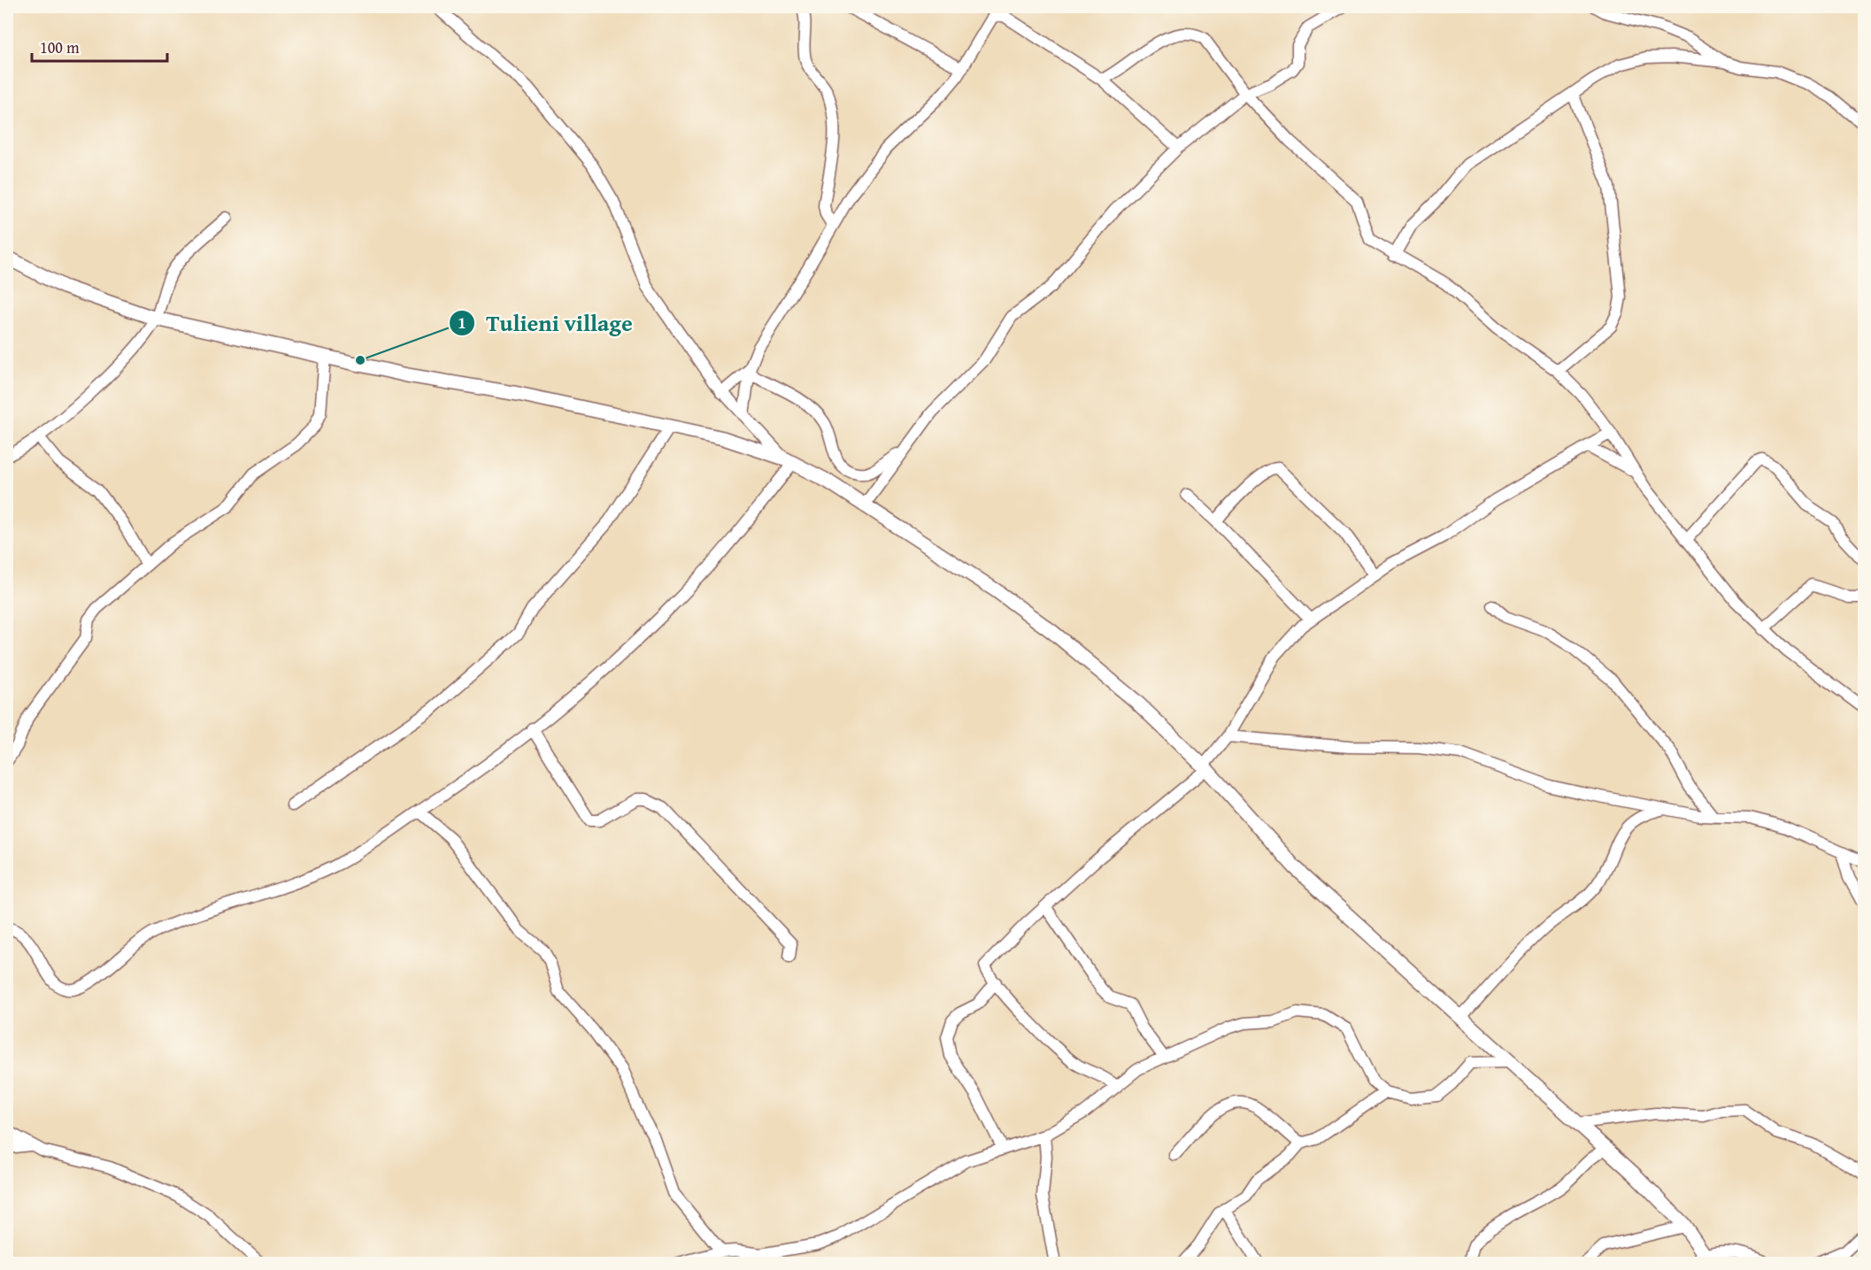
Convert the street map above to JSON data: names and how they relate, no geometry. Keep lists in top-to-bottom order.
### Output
{
  "places": ["Tulieni village"],
  "scale_bar": "100 m"
}
